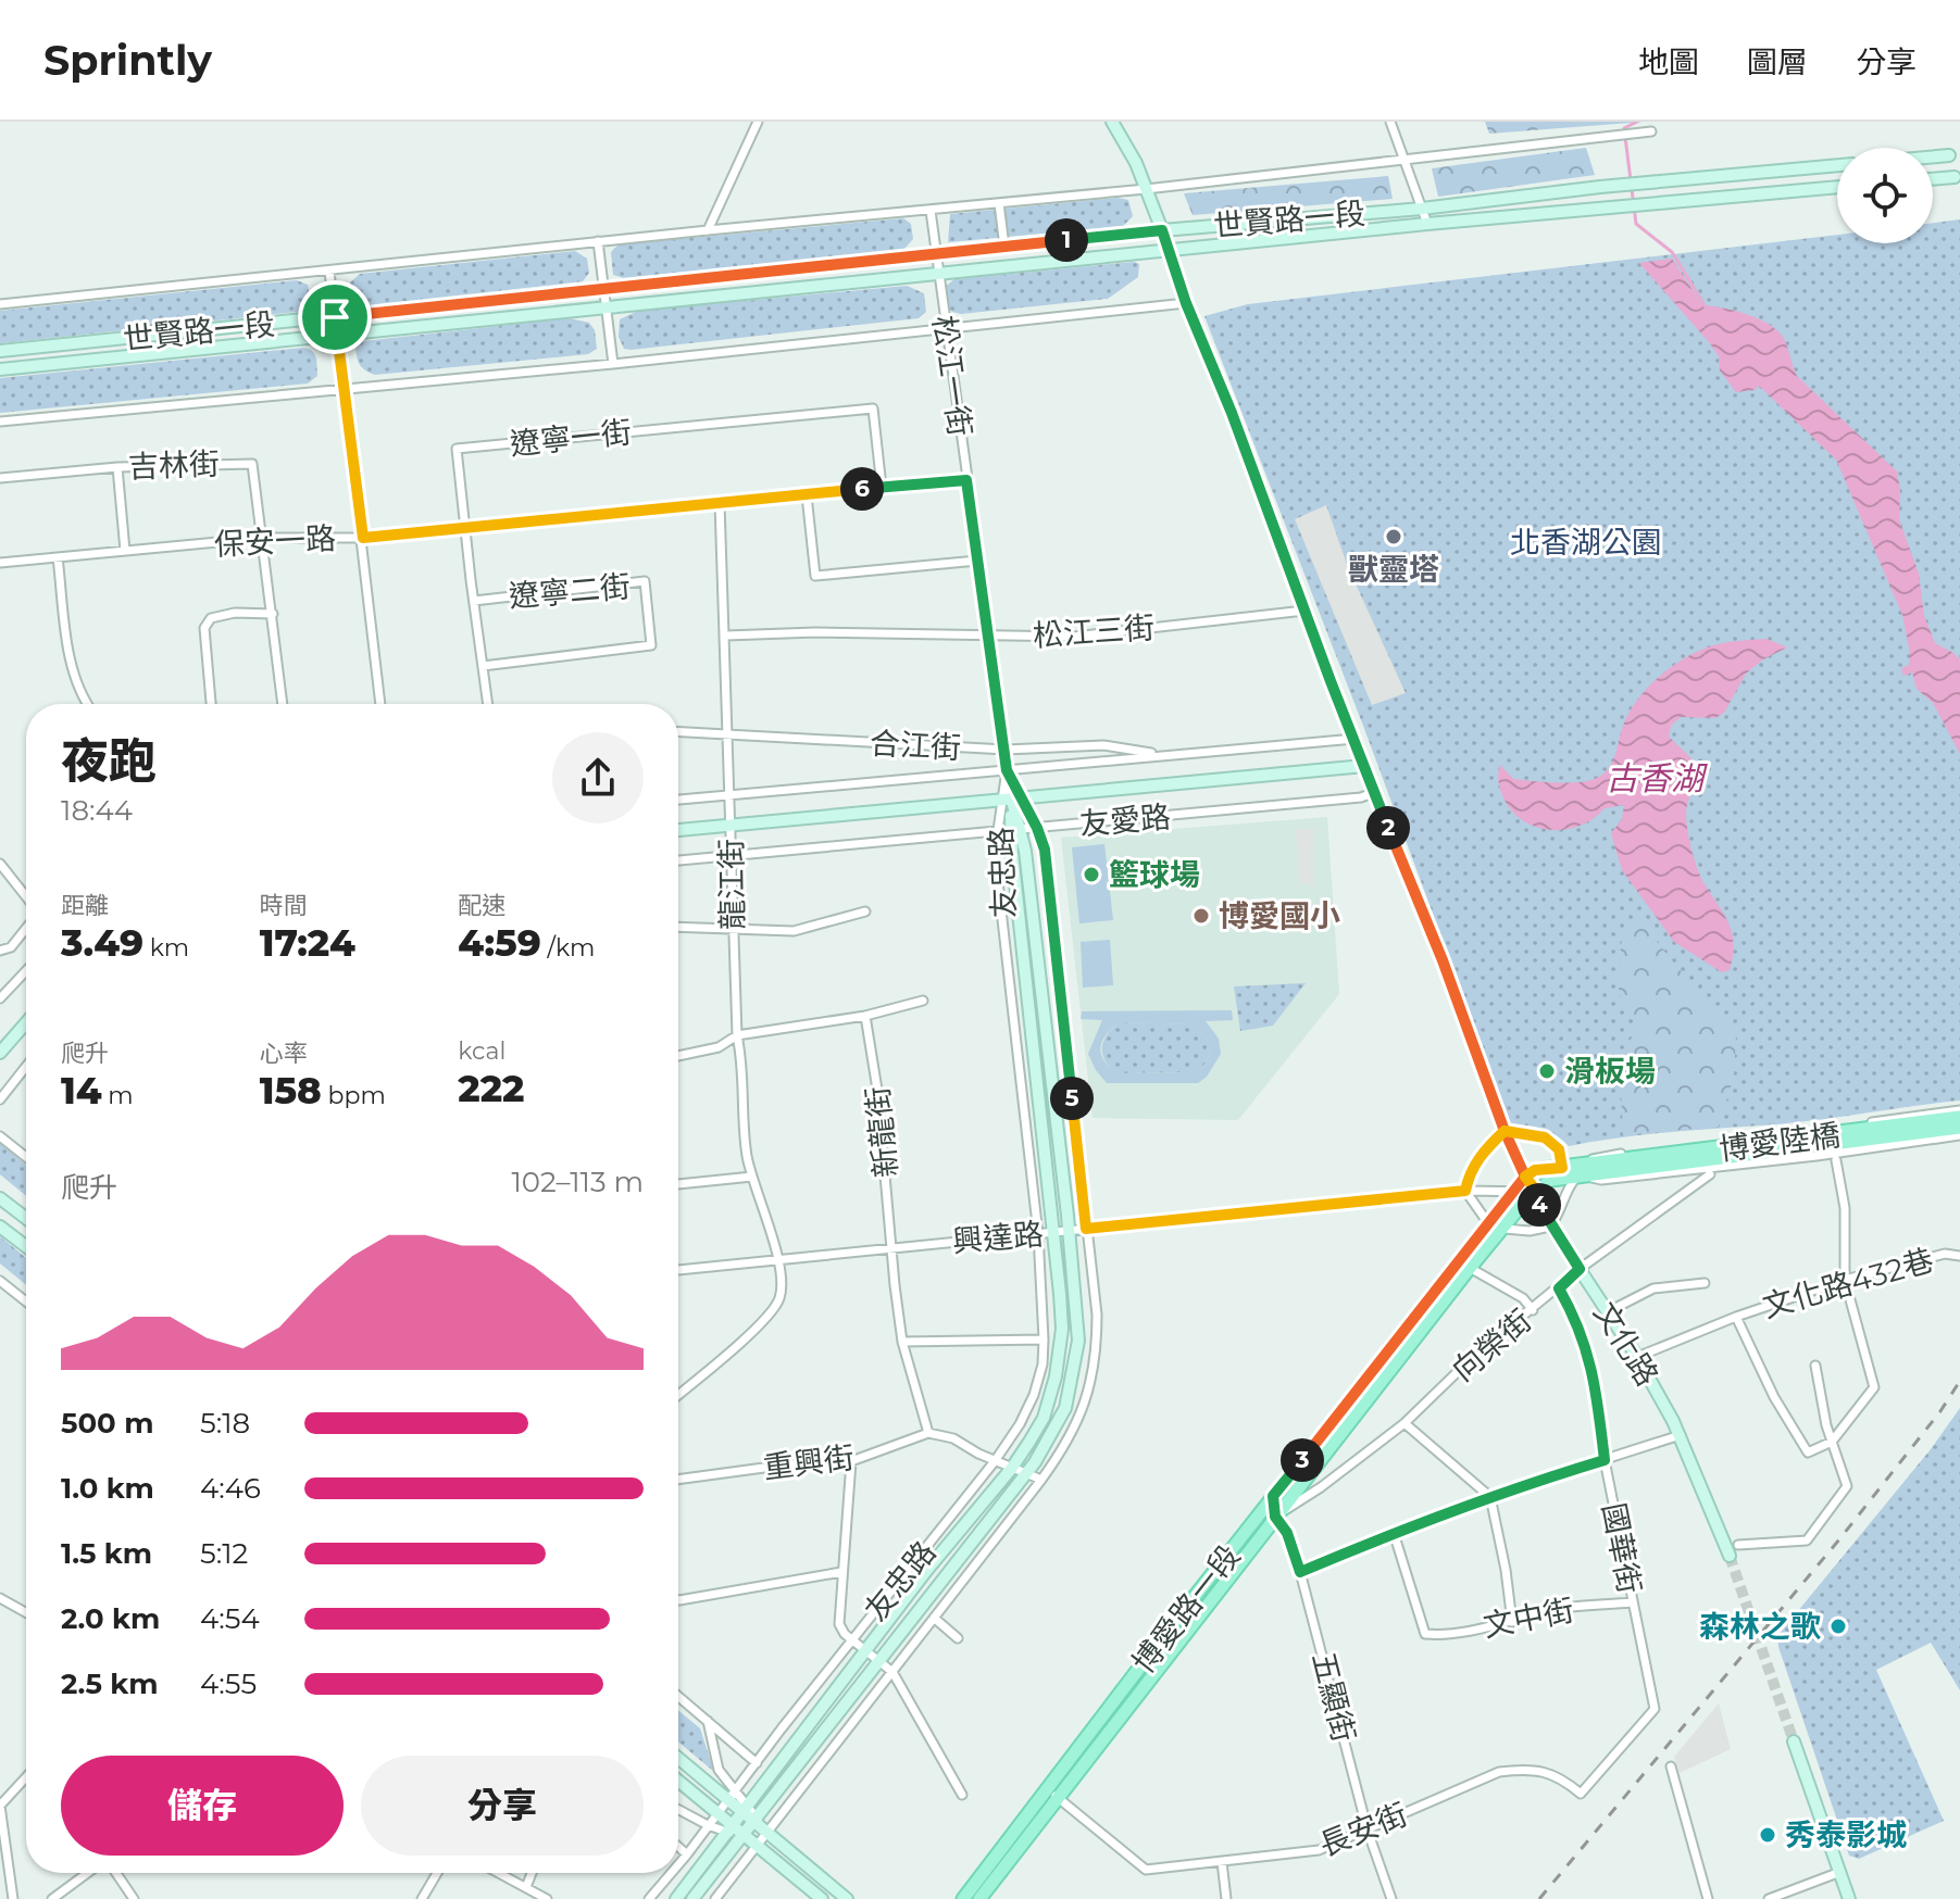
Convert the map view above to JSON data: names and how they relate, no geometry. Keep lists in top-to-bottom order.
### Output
{
  "streets": {
    "main road": ["博愛陸橋", "博愛路一段"],
    "street": [
      "世賢路一段",
      "松江一街",
      "遼寧一街",
      "吉林街",
      "保安一路",
      "遼寧二街",
      "松江三街",
      "合江街",
      "友愛路",
      "友忠路",
      "龍江街",
      "新龍街",
      "興達路",
      "文化路432巷",
      "文化路",
      "向榮街",
      "重興街",
      "國華街",
      "文中街",
      "五顯街",
      "長安街"
    ]
  },
  "crossings": [
    ["世賢路一段", "松江一街"],
    ["世賢路一段", "文化路"],
    ["松江一街", "保安一路"],
    ["松江一街", "松江三街"],
    ["松江一街", "合江街"],
    ["松江一街", "友愛路"],
    ["松江一街", "友忠路"],
    ["遼寧一街", "保安一路"],
    ["遼寧一街", "遼寧二街"],
    ["吉林街", "保安一路"],
    ["保安一路", "龍江街"],
    ["松江三街", "龍江街"],
    ["松江三街", "文化路"],
    ["合江街", "友愛路"],
    ["合江街", "龍江街"],
    ["友愛路", "友忠路"],
    ["友愛路", "龍江街"],
    ["友愛路", "文化路"],
    ["友忠路", "興達路"],
    ["龍江街", "興達路"],
    ["新龍街", "興達路"],
    ["新龍街", "重興街"],
    ["博愛陸橋", "博愛路一段"],
    ["興達路", "文化路"],
    ["興達路", "博愛路一段"],
    ["文化路432巷", "文化路"],
    ["文化路", "向榮街"],
    ["文化路", "博愛路一段"],
    ["向榮街", "國華街"],
    ["向榮街", "博愛路一段"],
    ["向榮街", "五顯街"],
    ["國華街", "文中街"],
    ["國華街", "長安街"],
    ["博愛路一段", "五顯街"],
    ["博愛路一段", "長安街"],
    ["五顯街", "長安街"]
  ],
  "water": ["古香湖"],
  "parks": ["北香湖公園"],
  "places": [
    "獸靈塔",
    "籃球場",
    "博愛國小",
    "滑板場",
    "森林之歌",
    "秀泰影城"
  ],
  "page": {
    "header": "Sprintly",
    "nav": ["地圖", "圖層", "分享"],
    "pins": [
      "1",
      "6",
      "2",
      "5",
      "4",
      "3"
    ],
    "heading": ["夜跑", "18:44"],
    "stats": [
      ["距離", "3.49 km"],
      ["時間", "17:24"],
      ["配速", "4:59 /km"],
      ["爬升", "14 m"],
      ["心率", "158 bpm"],
      ["kcal", "222"]
    ],
    "chart": ["爬升", "102–113 m"],
    "list": [
      {
        "name": "500 m",
        "note": "5:18"
      },
      {
        "name": "1.0 km",
        "note": "4:46"
      },
      {
        "name": "1.5 km",
        "note": "5:12"
      },
      {
        "name": "2.0 km",
        "note": "4:54"
      },
      {
        "name": "2.5 km",
        "note": "4:55"
      }
    ],
    "buttons": ["儲存", "分享"]
  }
}
